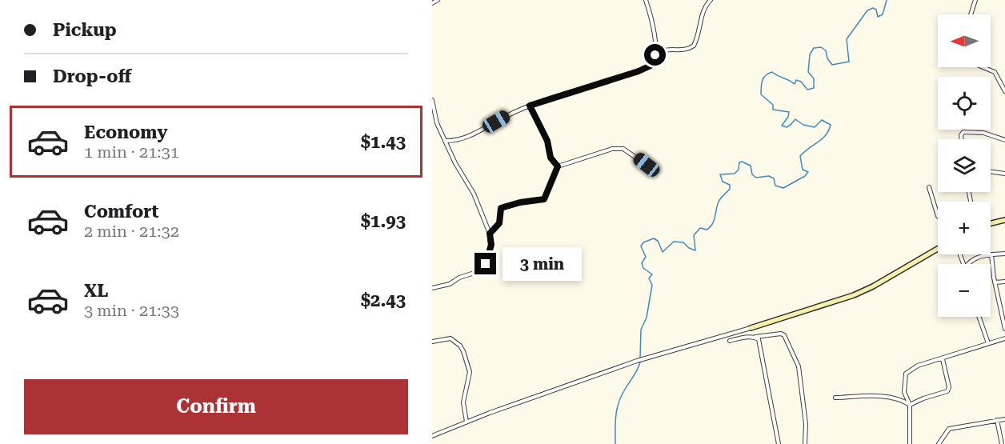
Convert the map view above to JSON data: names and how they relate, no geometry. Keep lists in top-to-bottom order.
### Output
{
  "north": "left",
  "page": {
    "banner": ["Pickup", "Drop-off"],
    "map_buttons": ["+", "−"],
    "list": [
      {
        "name": "Economy",
        "note": "1 min · 21:31",
        "value": "$1.43"
      },
      {
        "name": "Comfort",
        "note": "2 min · 21:32",
        "value": "$1.93"
      },
      {
        "name": "XL",
        "note": "3 min · 21:33",
        "value": "$2.43"
      }
    ],
    "bubble": "3 min",
    "buttons": "Confirm"
  }
}
